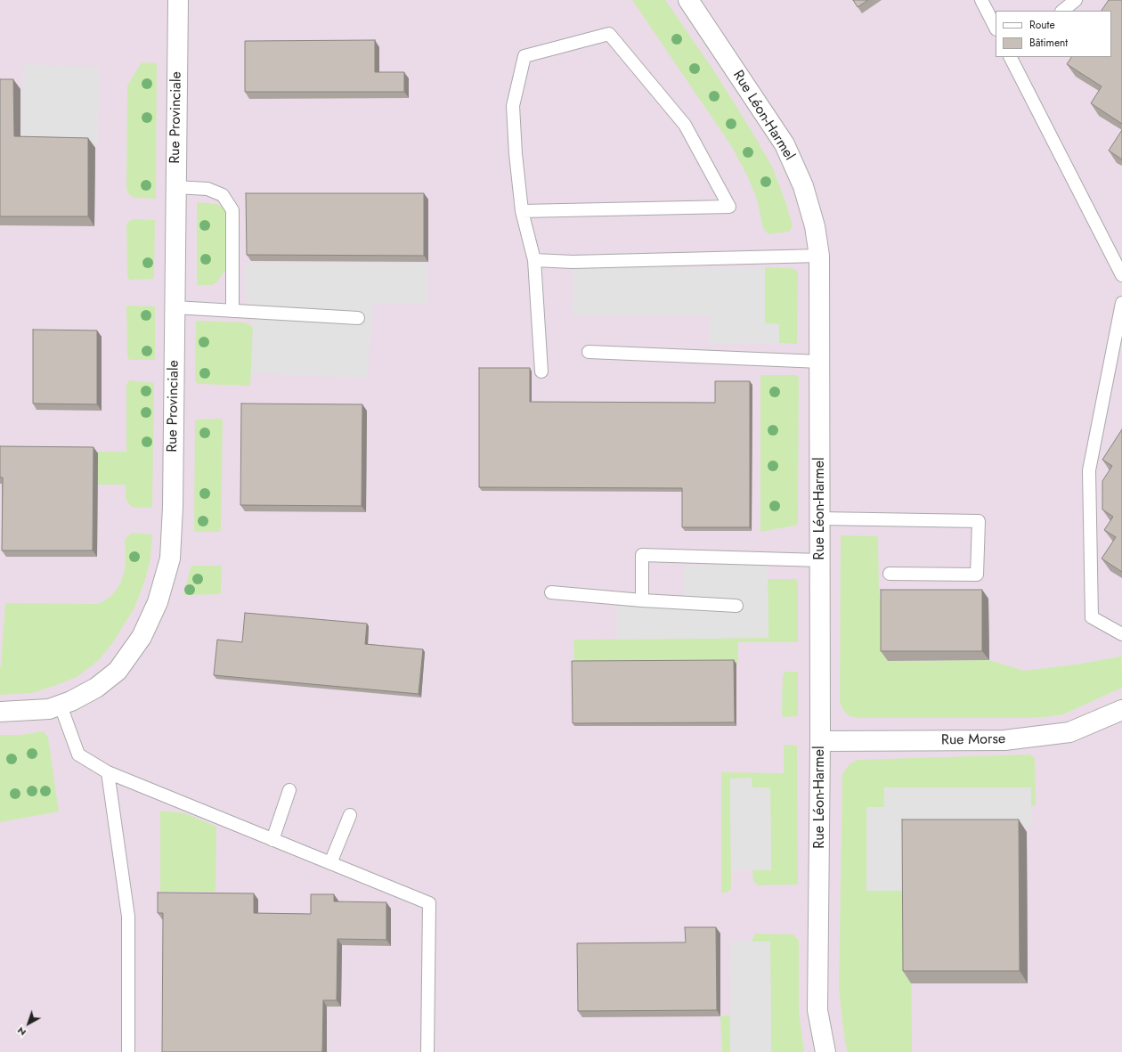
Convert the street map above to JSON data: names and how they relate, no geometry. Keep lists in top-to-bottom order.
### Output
{
  "streets": {
    "street": ["Rue Léon-Harmel", "Rue Provinciale", "Rue Morse"]
  },
  "crossings": [
    ["Rue Léon-Harmel", "Rue Morse"]
  ],
  "legend": ["Route", "Bâtiment"],
  "north": "bottom left"
}
